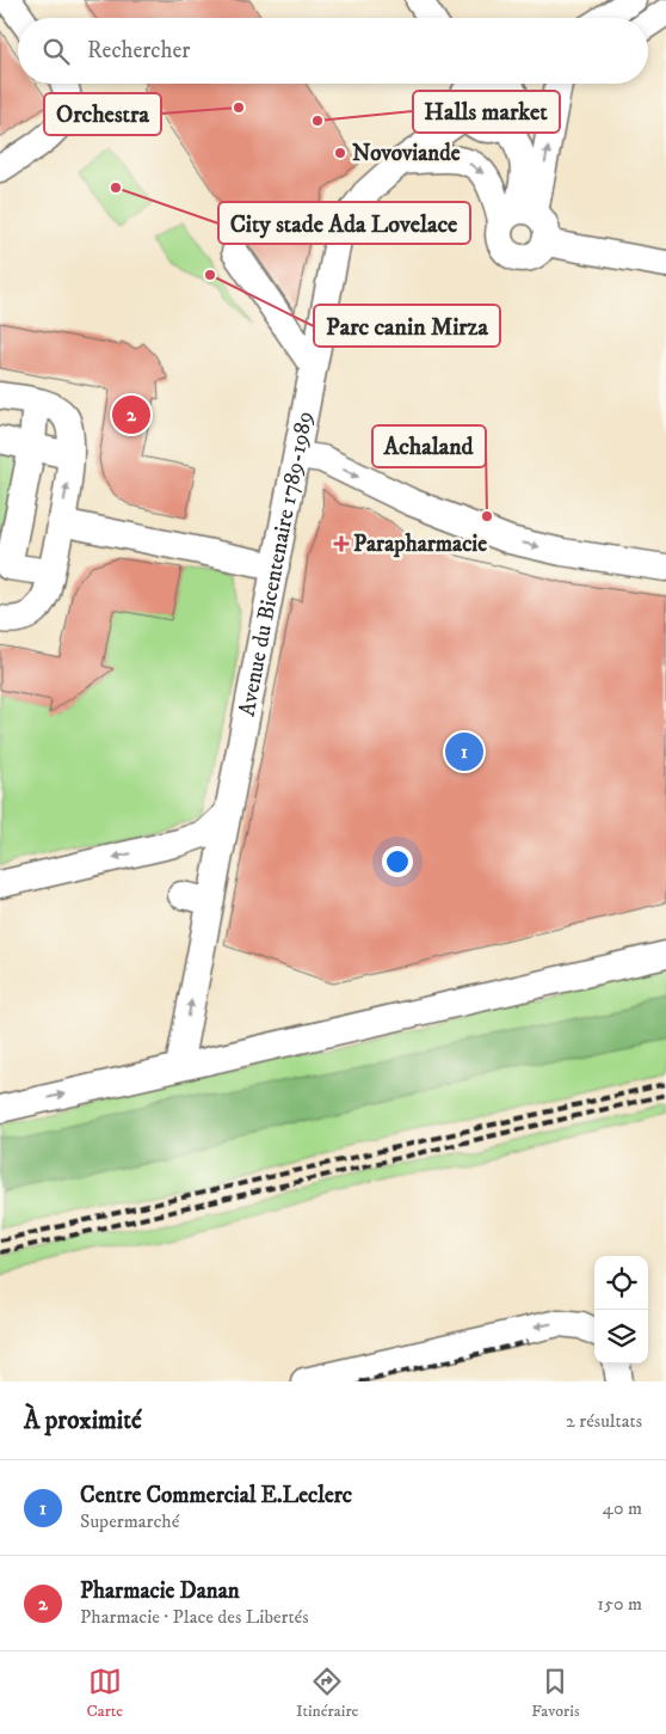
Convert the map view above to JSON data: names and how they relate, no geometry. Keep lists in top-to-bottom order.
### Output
{
  "streets": {
    "street": ["Avenue du Bicentenaire 1789-1989"]
  },
  "places": {
    "other": [
      "Orchestra",
      "Halls market",
      "Novoviande",
      "City stade Ada Lovelace",
      "Parc canin Mirza",
      "Achaland"
    ],
    "health": ["Parapharmacie"]
  },
  "page": {
    "search": "Rechercher",
    "pins": ["2", "1"],
    "heading": ["À proximité", "2 résultats"],
    "list": [
      {
        "mark": "1",
        "name": "Centre Commercial E.Leclerc",
        "note": "Supermarché",
        "value": "40 m"
      },
      {
        "mark": "2",
        "name": "Pharmacie Danan",
        "note": "Pharmacie · Place des Libertés",
        "value": "150 m"
      }
    ],
    "nav": ["Carte", "Itinéraire", "Favoris"]
  }
}
